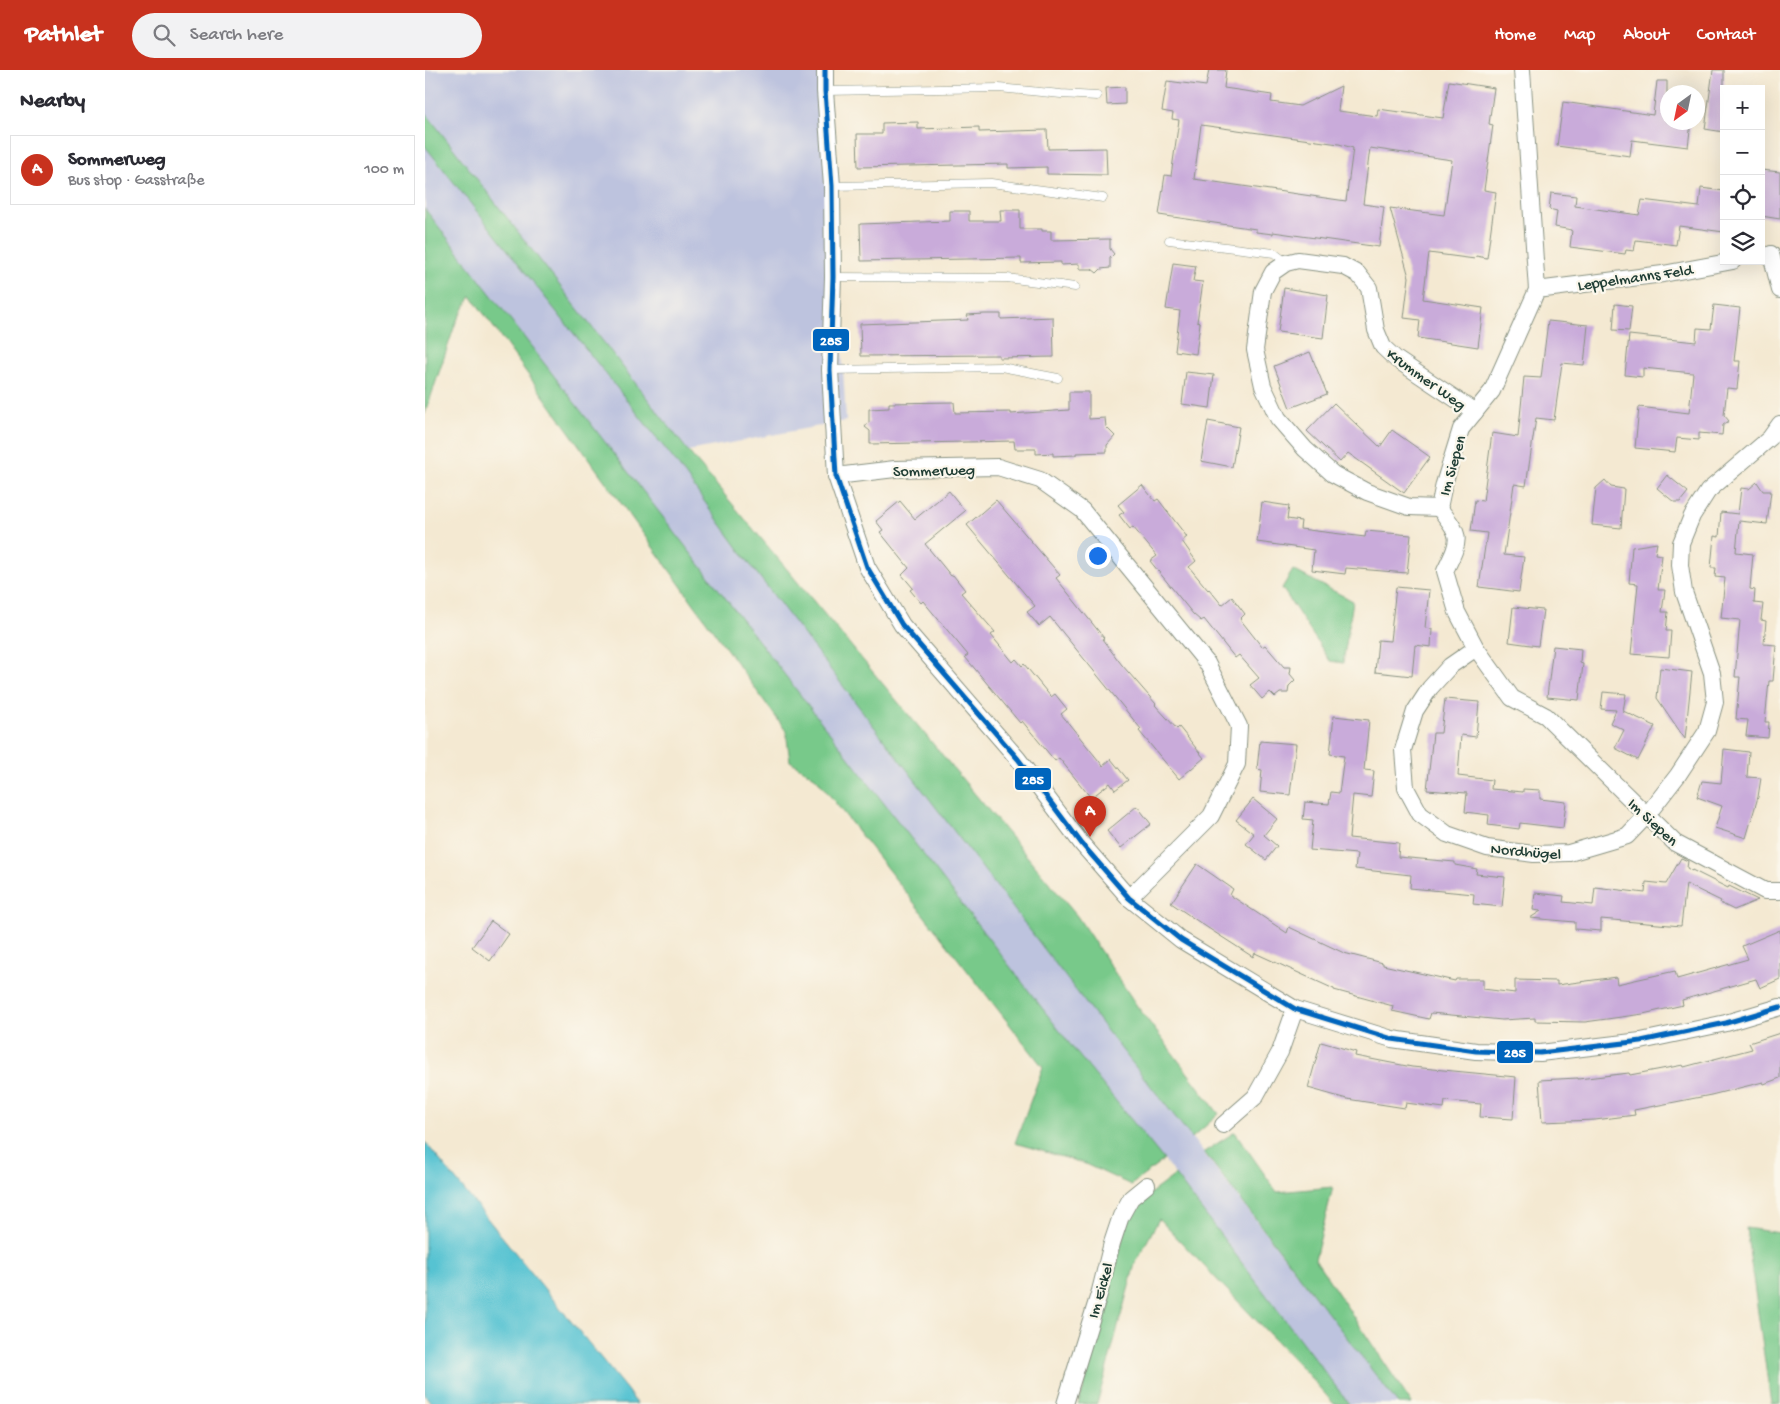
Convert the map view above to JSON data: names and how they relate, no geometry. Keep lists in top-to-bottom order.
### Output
{
  "streets": {
    "street": [
      "Leppelmanns Feld",
      "Krummer Weg",
      "Im Siepen",
      "Sommerweg",
      "Nordhügel",
      "Im Eickel"
    ]
  },
  "crossings": [
    ["Leppelmanns Feld", "Im Siepen"],
    ["Krummer Weg", "Im Siepen"],
    ["Im Siepen", "Nordhügel"]
  ],
  "lines": ["transit line 285"],
  "north": "bottom left",
  "page": {
    "header": "Pathlet",
    "search": "Search here",
    "nav": [
      "Home",
      "Map",
      "About",
      "Contact"
    ],
    "heading": "Nearby",
    "map_buttons": ["+", "−"],
    "list": [
      {
        "mark": "A",
        "name": "Sommerweg",
        "note": "Bus stop · Gasstraße",
        "value": "100 m"
      }
    ],
    "pins": "A"
  }
}
